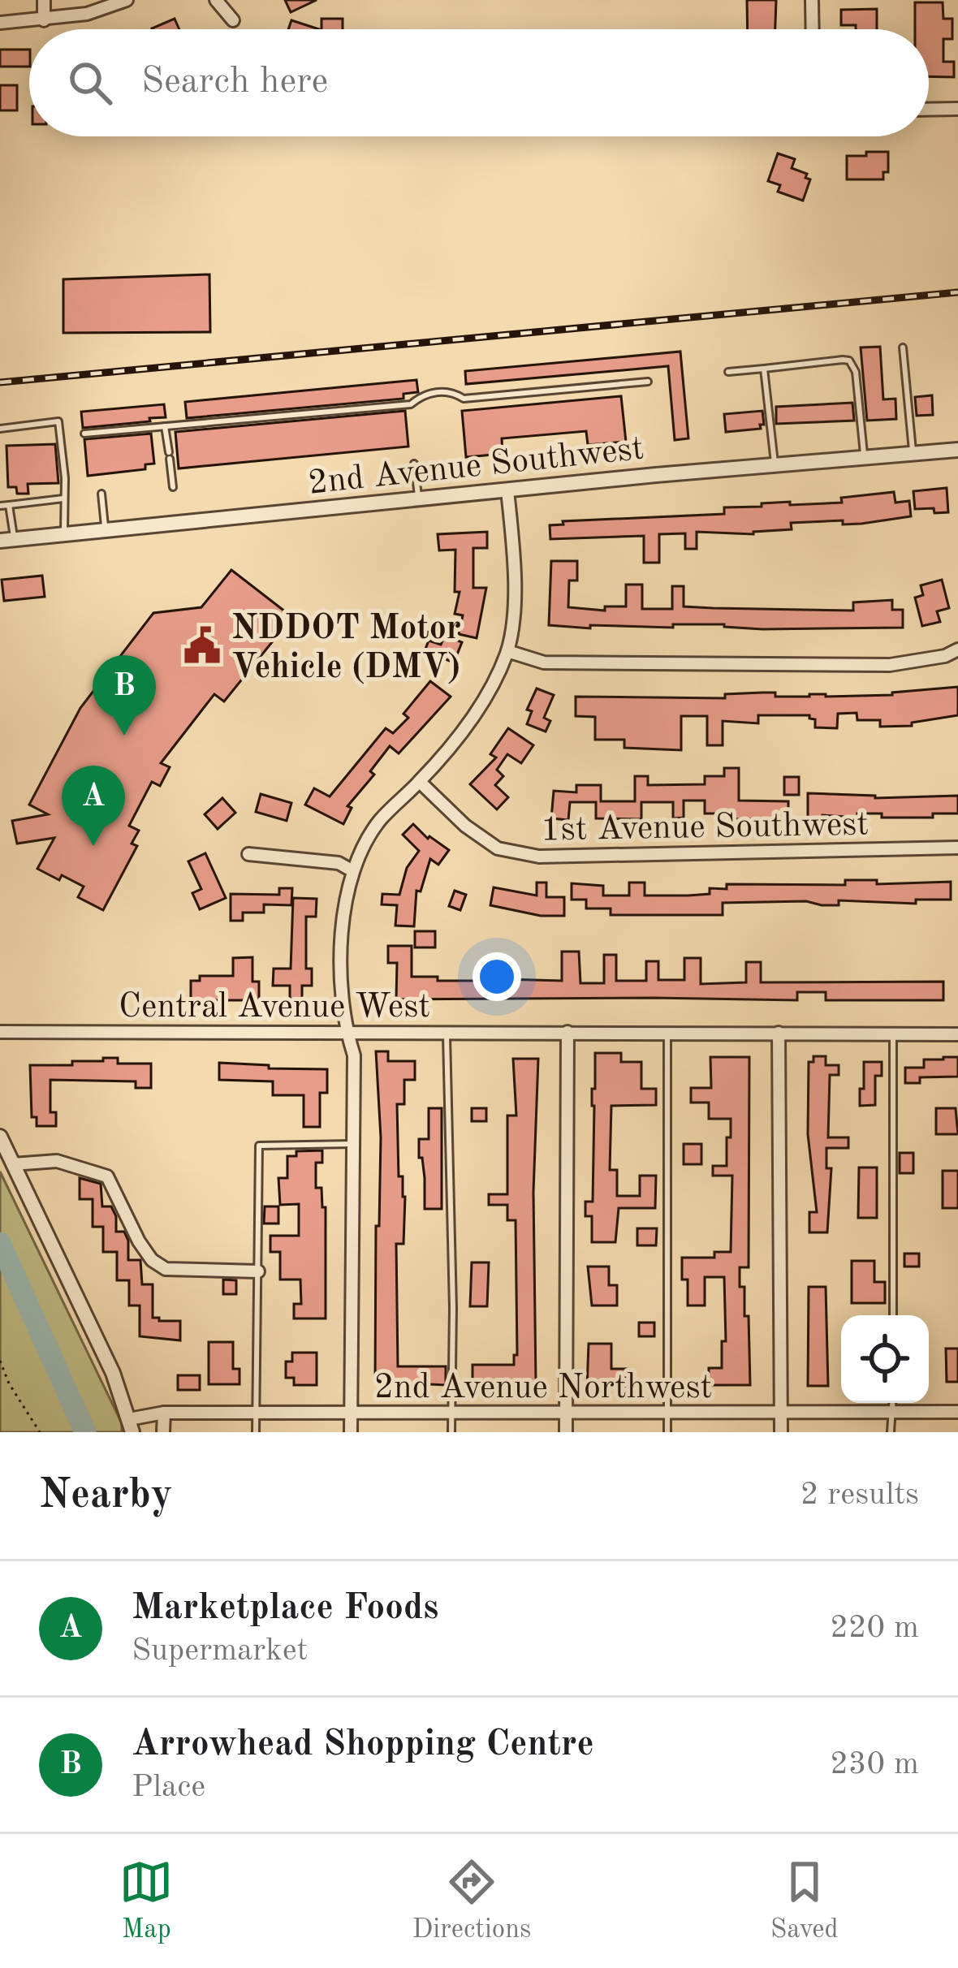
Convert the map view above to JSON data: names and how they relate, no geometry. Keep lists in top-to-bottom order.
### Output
{
  "streets": {
    "street": [
      "2nd Avenue Southwest",
      "1st Avenue Southwest",
      "Central Avenue West",
      "2nd Avenue Northwest"
    ]
  },
  "places": {
    "public building": ["NDDOT Motor Vehicle (DMV)"]
  },
  "page": {
    "search": "Search here",
    "pins": ["B", "A"],
    "heading": ["Nearby", "2 results"],
    "list": [
      {
        "mark": "A",
        "name": "Marketplace Foods",
        "note": "Supermarket",
        "value": "220 m"
      },
      {
        "mark": "B",
        "name": "Arrowhead Shopping Centre",
        "note": "Place",
        "value": "230 m"
      }
    ],
    "nav": ["Map", "Directions", "Saved"]
  }
}
